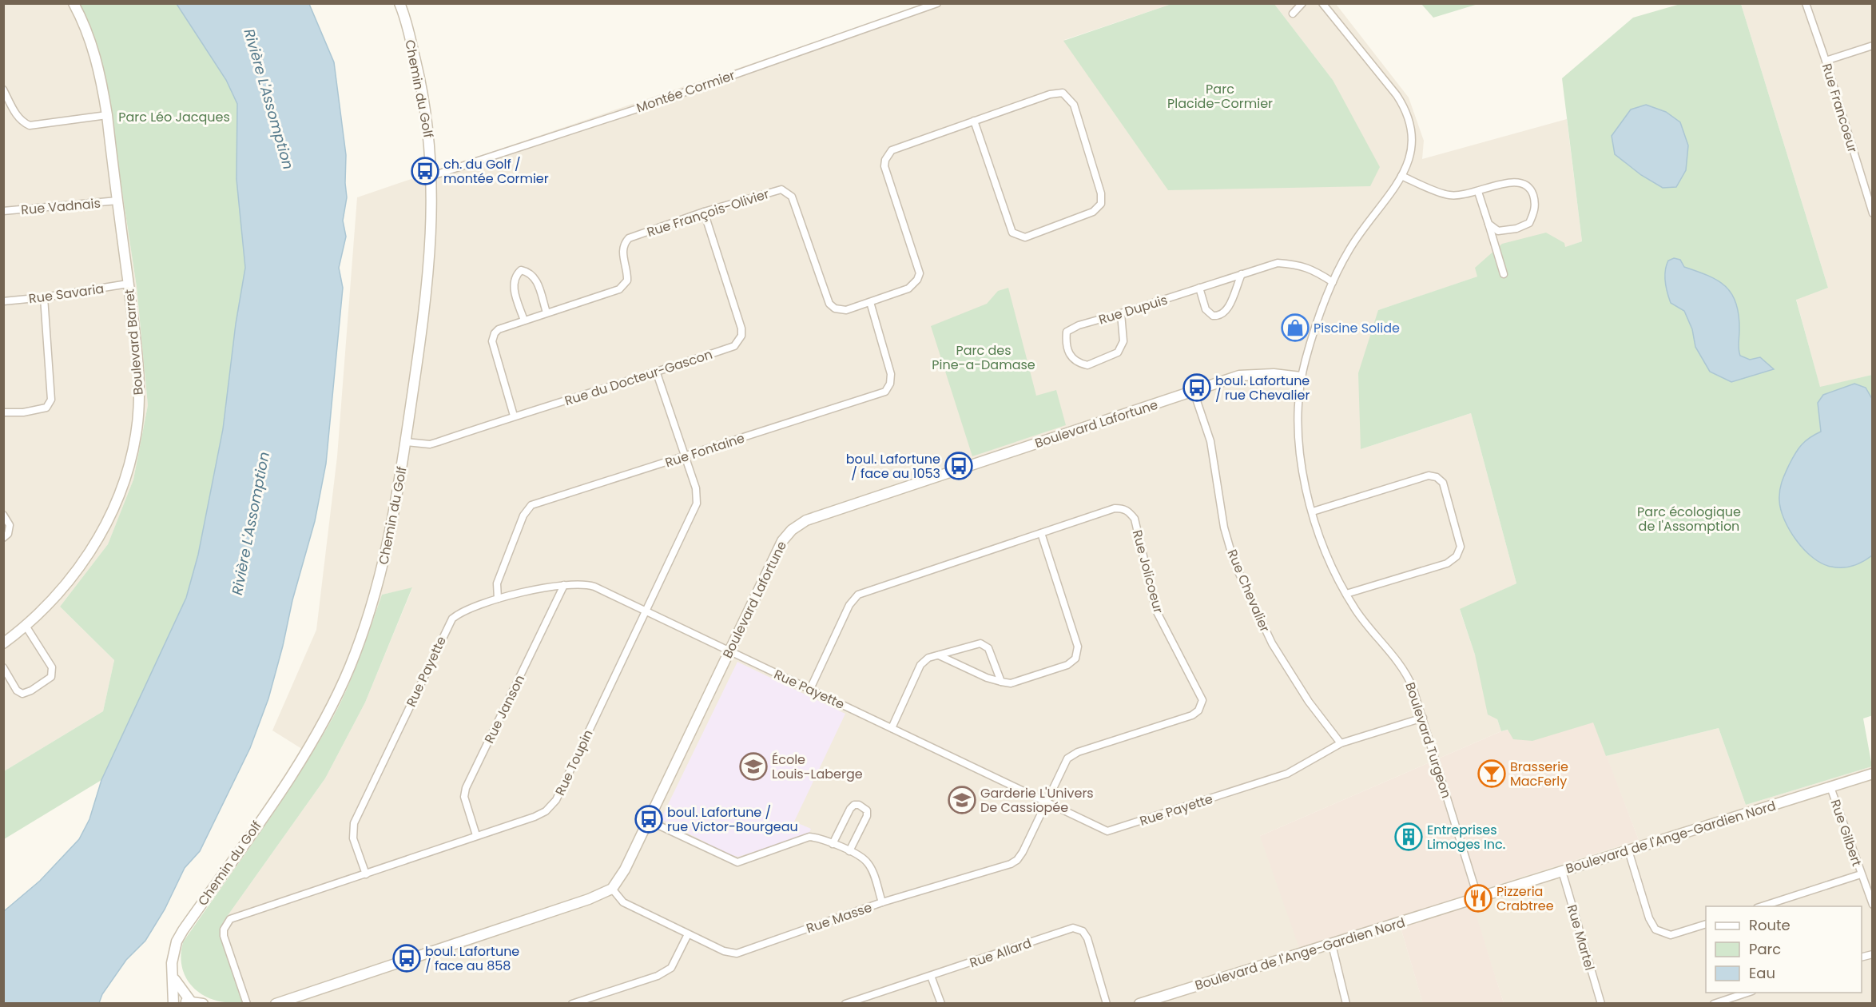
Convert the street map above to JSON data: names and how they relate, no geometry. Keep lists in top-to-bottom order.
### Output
{
  "streets": {
    "street": [
      "Chemin du Golf",
      "Montée Cormier",
      "Rue Francoeur",
      "Rue Vadnais",
      "Rue François-Olivier",
      "Rue Savaria",
      "Rue Dupuis",
      "Boulevard Barret",
      "Rue du Docteur-Gascon",
      "Boulevard Lafortune",
      "Rue Fontaine",
      "Rue Jolicoeur",
      "Rue Chevalier",
      "Rue Payette",
      "Rue Janson",
      "Boulevard Turgeon",
      "Rue Toupin",
      "Rue Gilbert",
      "Boulevard de l'Ange-Gardien Nord",
      "Rue Masse",
      "Rue Martel",
      "Rue Allard"
    ]
  },
  "crossings": [
    ["Chemin du Golf", "Montée Cormier"],
    ["Chemin du Golf", "Rue du Docteur-Gascon"],
    ["Rue Vadnais", "Boulevard Barret"],
    ["Rue François-Olivier", "Rue du Docteur-Gascon"],
    ["Rue François-Olivier", "Rue Fontaine"],
    ["Rue Savaria", "Boulevard Barret"],
    ["Rue Dupuis", "Boulevard Turgeon"],
    ["Rue du Docteur-Gascon", "Rue Toupin"],
    ["Boulevard Lafortune", "Rue Chevalier"],
    ["Boulevard Lafortune", "Rue Payette"],
    ["Boulevard Lafortune", "Boulevard Turgeon"],
    ["Boulevard Lafortune", "Rue Masse"],
    ["Rue Fontaine", "Rue Payette"],
    ["Rue Fontaine", "Rue Toupin"],
    ["Rue Jolicoeur", "Rue Payette"],
    ["Rue Jolicoeur", "Rue Masse"],
    ["Rue Chevalier", "Rue Payette"],
    ["Rue Payette", "Rue Janson"],
    ["Rue Payette", "Boulevard Turgeon"],
    ["Rue Payette", "Rue Toupin"],
    ["Rue Payette", "Rue Masse"],
    ["Rue Janson", "Rue Toupin"],
    ["Boulevard Turgeon", "Boulevard de l'Ange-Gardien Nord"],
    ["Rue Gilbert", "Boulevard de l'Ange-Gardien Nord"],
    ["Boulevard de l'Ange-Gardien Nord", "Rue Martel"]
  ],
  "water": ["Rivière L'Assomption"],
  "parks": [
    "Parc Placide-Cormier",
    "Parc Léo Jacques",
    "Parc des Pine-a-Damase",
    "Parc écologique de l'Assomption"
  ],
  "places": {
    "bus stop": [
      "ch. du Golf / montée Cormier",
      "boul. Lafortune / rue Chevalier",
      "boul. Lafortune / face au 1053",
      "boul. Lafortune / rue Victor-Bourgeau",
      "boul. Lafortune / face au 858"
    ],
    "shop": ["Piscine Solide"],
    "school or university": ["École Louis-Laberge", "Garderie L'Univers De Cassiopée"],
    "bar": ["Brasserie MacFerly"],
    "building": ["Entreprises Limoges Inc."],
    "restaurant": ["Pizzeria Crabtree"]
  },
  "legend": ["Route", "Parc", "Eau"]
}
